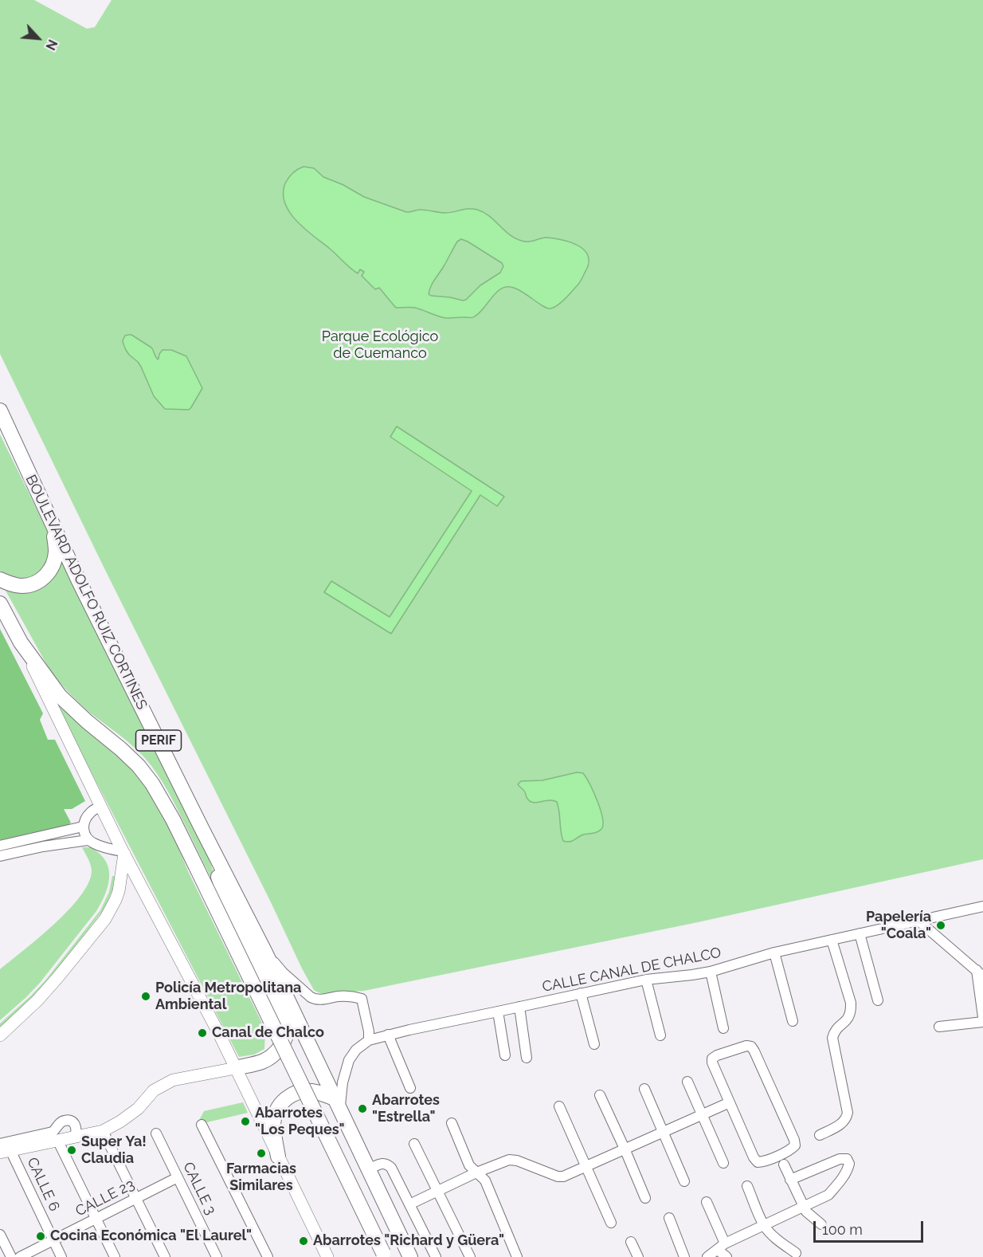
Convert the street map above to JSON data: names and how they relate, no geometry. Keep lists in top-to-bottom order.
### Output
{
  "streets": {
    "highway": ["BOULEVARD ADOLFO RUIZ CORTINES", "PERIF"],
    "street": [
      "CALLE CANAL DE CHALCO",
      "CALLE 6",
      "CALLE 3",
      "CALLE 23"
    ]
  },
  "crossings": [
    ["BOULEVARD ADOLFO RUIZ CORTINES", "PERIF"],
    ["PERIF", "CALLE CANAL DE CHALCO"],
    ["CALLE 6", "CALLE 23"],
    ["CALLE 3", "CALLE 23"]
  ],
  "parks": ["Parque Ecológico de Cuemanco"],
  "places": [
    "Papelería \"Coala\"",
    "Policía Metropolitana Ambiental",
    "Canal de Chalco",
    "Abarrotes \"Estrella\"",
    "Abarrotes \"Los Peques\"",
    "Super Ya! Claudia",
    "Farmacias Similares",
    "Cocina Económica \"El Laurel\"",
    "Abarrotes \"Richard y Güera\""
  ],
  "scale_bar": "100 m",
  "north": "bottom right"
}
